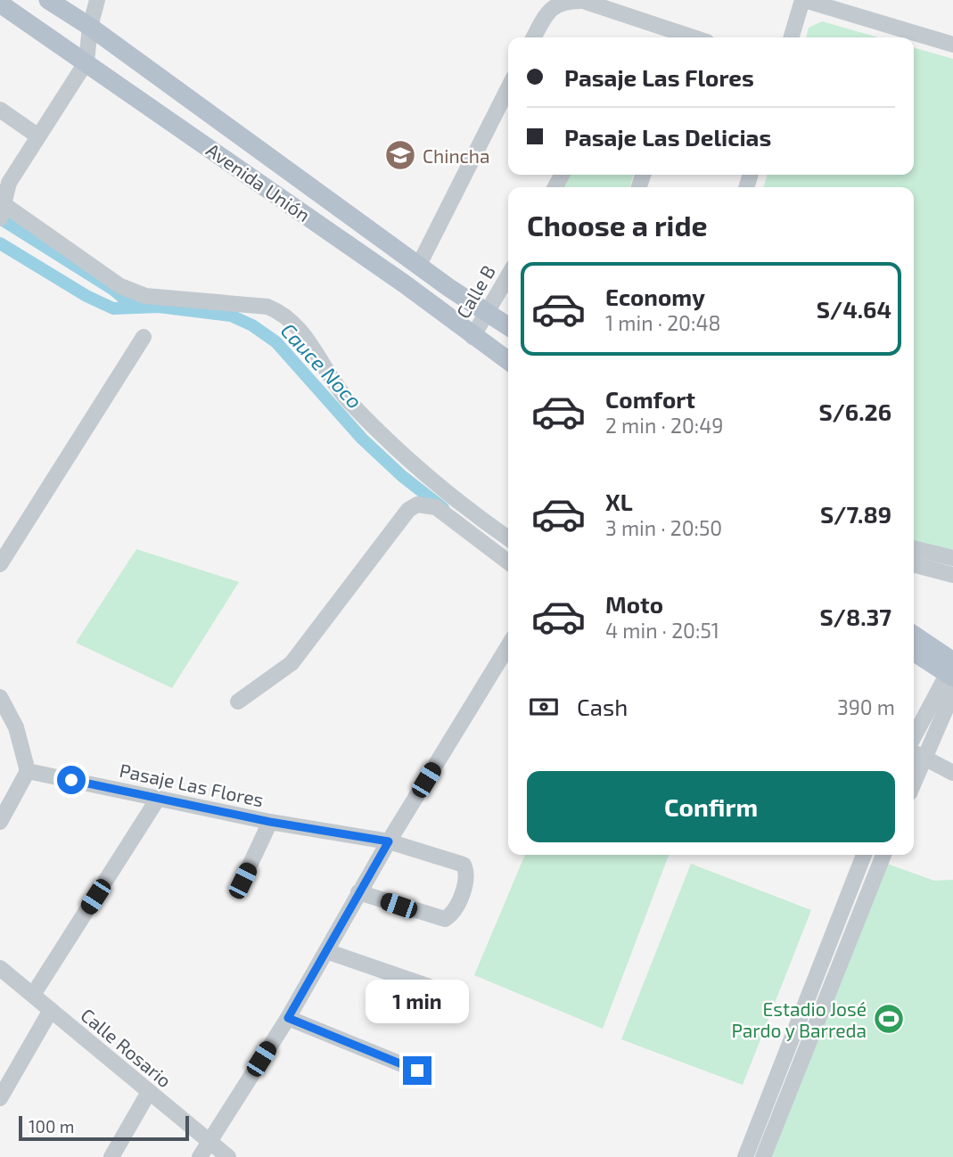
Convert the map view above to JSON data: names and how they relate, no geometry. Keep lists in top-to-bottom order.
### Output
{
  "streets": {
    "main road": ["Avenida Unión"],
    "street": ["Calle B", "Pasaje Las Flores", "Calle Rosario"]
  },
  "crossings": [
    ["Avenida Unión", "Calle B"]
  ],
  "water": ["Cauce Noco"],
  "places": {
    "school or university": ["Chincha"],
    "sports": ["Estadio José Pardo y Barreda"]
  },
  "scale_bar": "100 m",
  "page": {
    "banner": ["Pasaje Las Flores", "Pasaje Las Delicias"],
    "heading": "Choose a ride",
    "list": [
      {
        "name": "Economy",
        "note": "1 min · 20:48",
        "value": "S/4.64"
      },
      {
        "name": "Comfort",
        "note": "2 min · 20:49",
        "value": "S/6.26"
      },
      {
        "name": "XL",
        "note": "3 min · 20:50",
        "value": "S/7.89"
      },
      {
        "name": "Moto",
        "note": "4 min · 20:51",
        "value": "S/8.37"
      }
    ],
    "pay": ["Cash", "390 m"],
    "buttons": "Confirm",
    "bubble": "1 min",
    "scale": "100 m"
  }
}
